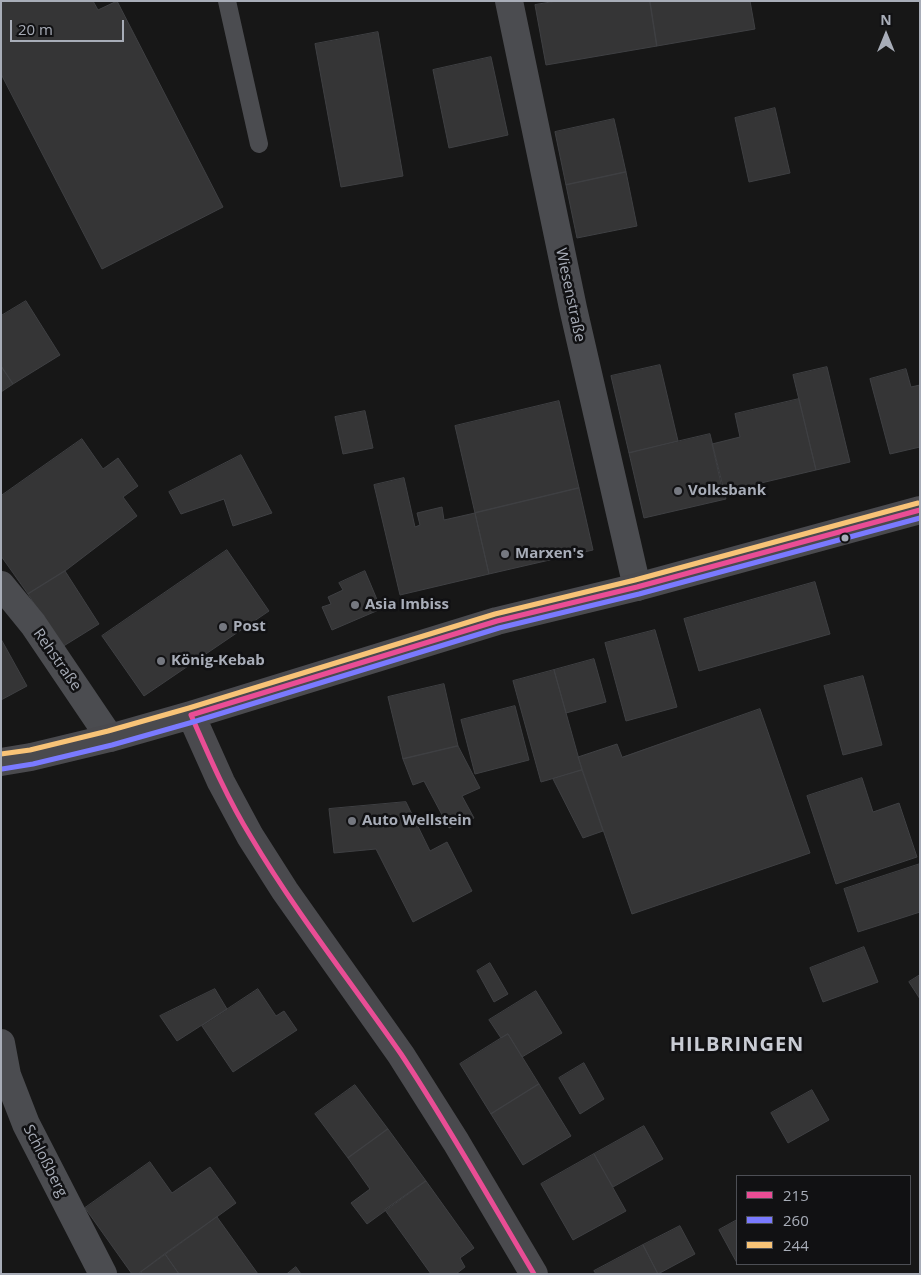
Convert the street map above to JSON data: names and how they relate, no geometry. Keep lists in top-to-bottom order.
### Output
{
  "streets": {
    "street": ["Wiesenstraße", "Rehstraße", "Schloßberg"]
  },
  "districts": ["HILBRINGEN"],
  "places": [
    "Volksbank",
    "Marxen's",
    "Asia Imbiss",
    "Post",
    "König-Kebab",
    "Auto Wellstein"
  ],
  "lines": ["transit line 244", "transit line 215", "transit line 260"],
  "legend": ["215", "260", "244"],
  "scale_bar": "20 m",
  "north": "top"
}
